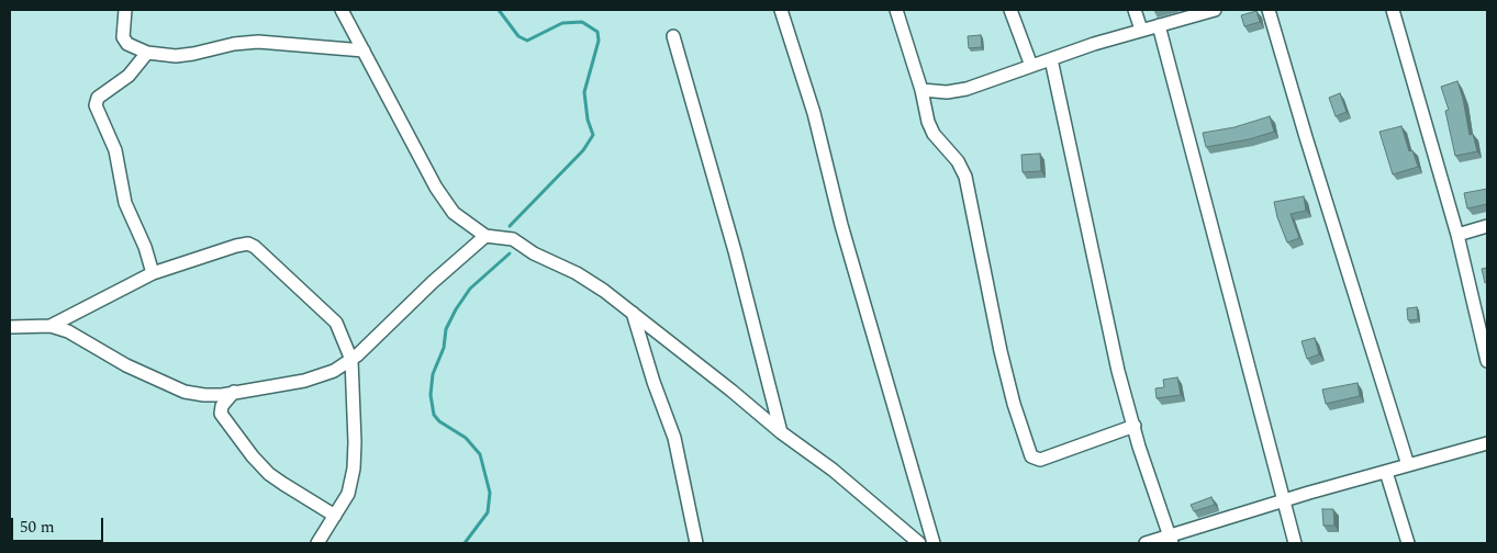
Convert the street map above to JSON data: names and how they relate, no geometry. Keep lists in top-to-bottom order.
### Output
{
  "scale_bar": "50 m"
}
